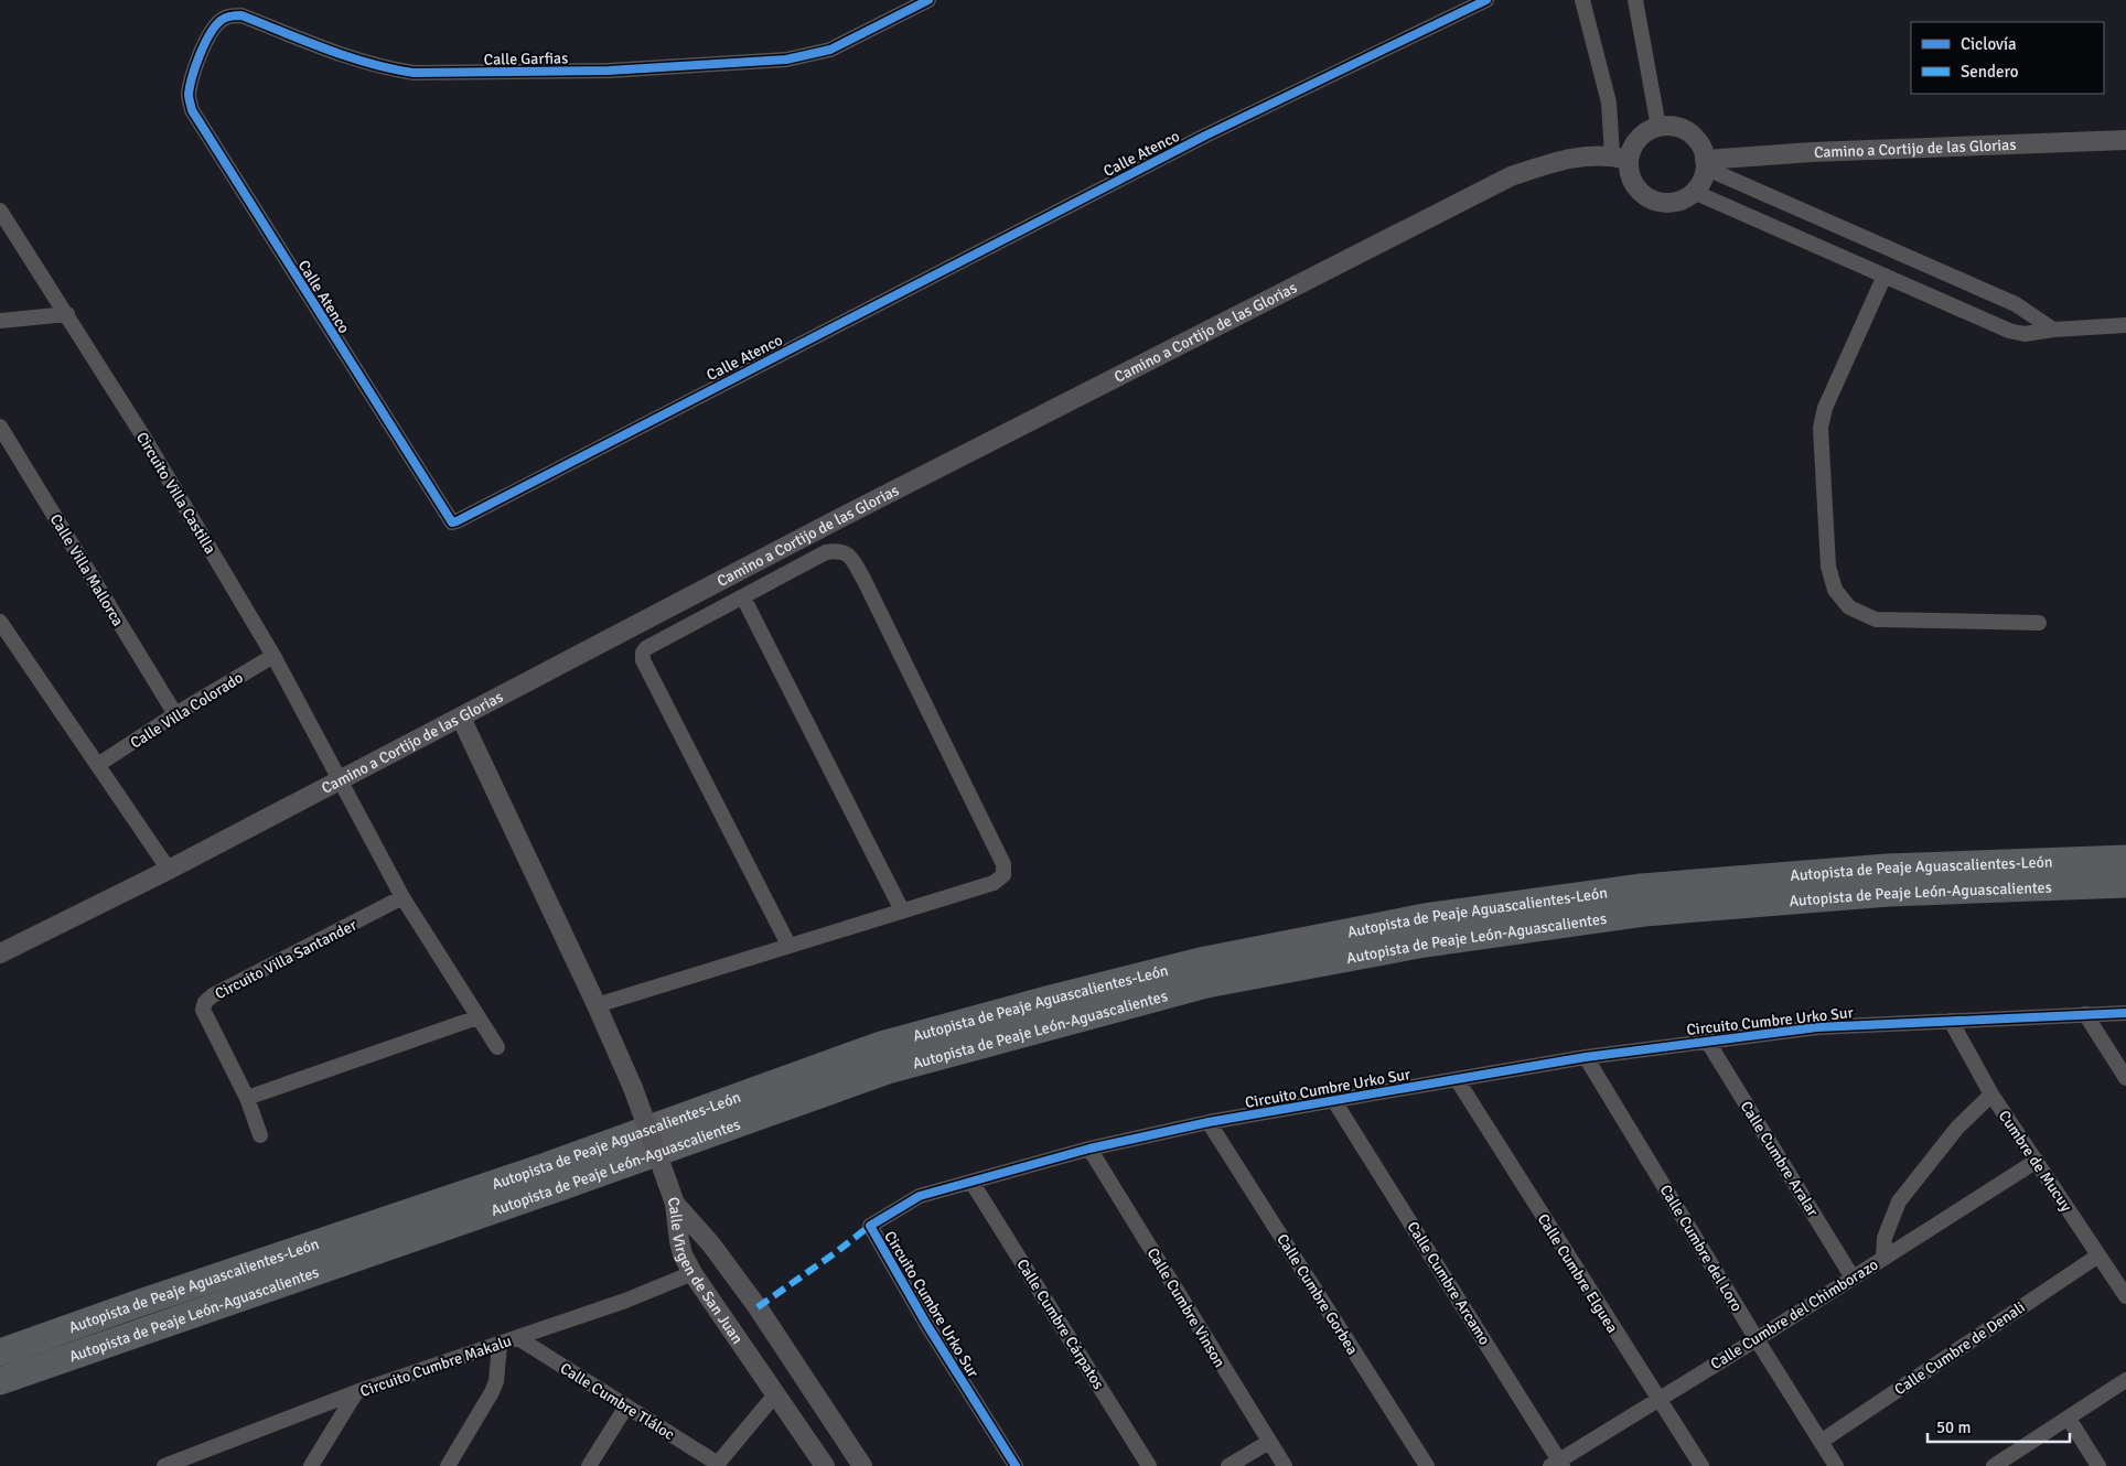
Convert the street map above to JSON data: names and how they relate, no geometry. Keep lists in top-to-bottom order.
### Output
{
  "streets": {
    "highway": ["Autopista de Peaje Aguascalientes-León", "Autopista de Peaje León-Aguascalientes"],
    "street": [
      "Calle Garfias",
      "Camino a Cortijo de las Glorias",
      "Calle Atenco",
      "Circuito Villa Castilla",
      "Calle Villa Mallorca",
      "Calle Villa Colorado",
      "Circuito Villa Santander",
      "Circuito Cumbre Urko Sur",
      "Calle Cumbre Aralar",
      "Cumbre de Mucuy",
      "Calle Cumbre del Loro",
      "Calle Cumbre Elguea",
      "Calle Virgen de San Juan",
      "Calle Cumbre Arcamo",
      "Calle Cumbre Gorbea",
      "Calle Cumbre Vinson",
      "Calle Cumbre del Chimborazo",
      "Calle Cumbre Cárpatos",
      "Calle Cumbre de Denali",
      "Circuito Cumbre Makalu",
      "Calle Cumbre Tláloc"
    ]
  },
  "crossings": [
    ["Calle Garfias", "Calle Atenco"],
    ["Camino a Cortijo de las Glorias", "Circuito Villa Castilla"],
    ["Circuito Villa Castilla", "Calle Villa Colorado"],
    ["Calle Villa Mallorca", "Calle Villa Colorado"],
    ["Circuito Cumbre Urko Sur", "Calle Cumbre Aralar"],
    ["Circuito Cumbre Urko Sur", "Cumbre de Mucuy"],
    ["Circuito Cumbre Urko Sur", "Calle Cumbre del Loro"],
    ["Circuito Cumbre Urko Sur", "Calle Cumbre Elguea"],
    ["Circuito Cumbre Urko Sur", "Calle Cumbre Arcamo"],
    ["Circuito Cumbre Urko Sur", "Calle Cumbre Gorbea"],
    ["Circuito Cumbre Urko Sur", "Calle Cumbre Vinson"],
    ["Circuito Cumbre Urko Sur", "Calle Cumbre Cárpatos"],
    ["Calle Cumbre Aralar", "Calle Cumbre del Chimborazo"],
    ["Cumbre de Mucuy", "Calle Cumbre del Chimborazo"],
    ["Cumbre de Mucuy", "Calle Cumbre de Denali"],
    ["Calle Cumbre del Loro", "Calle Cumbre del Chimborazo"],
    ["Calle Cumbre del Loro", "Calle Cumbre de Denali"],
    ["Calle Cumbre Elguea", "Calle Cumbre del Chimborazo"],
    ["Calle Virgen de San Juan", "Circuito Cumbre Makalu"],
    ["Calle Cumbre Arcamo", "Calle Cumbre del Chimborazo"],
    ["Circuito Cumbre Makalu", "Calle Cumbre Tláloc"]
  ],
  "legend": ["Ciclovía", "Sendero"],
  "scale_bar": "50 m"
}
